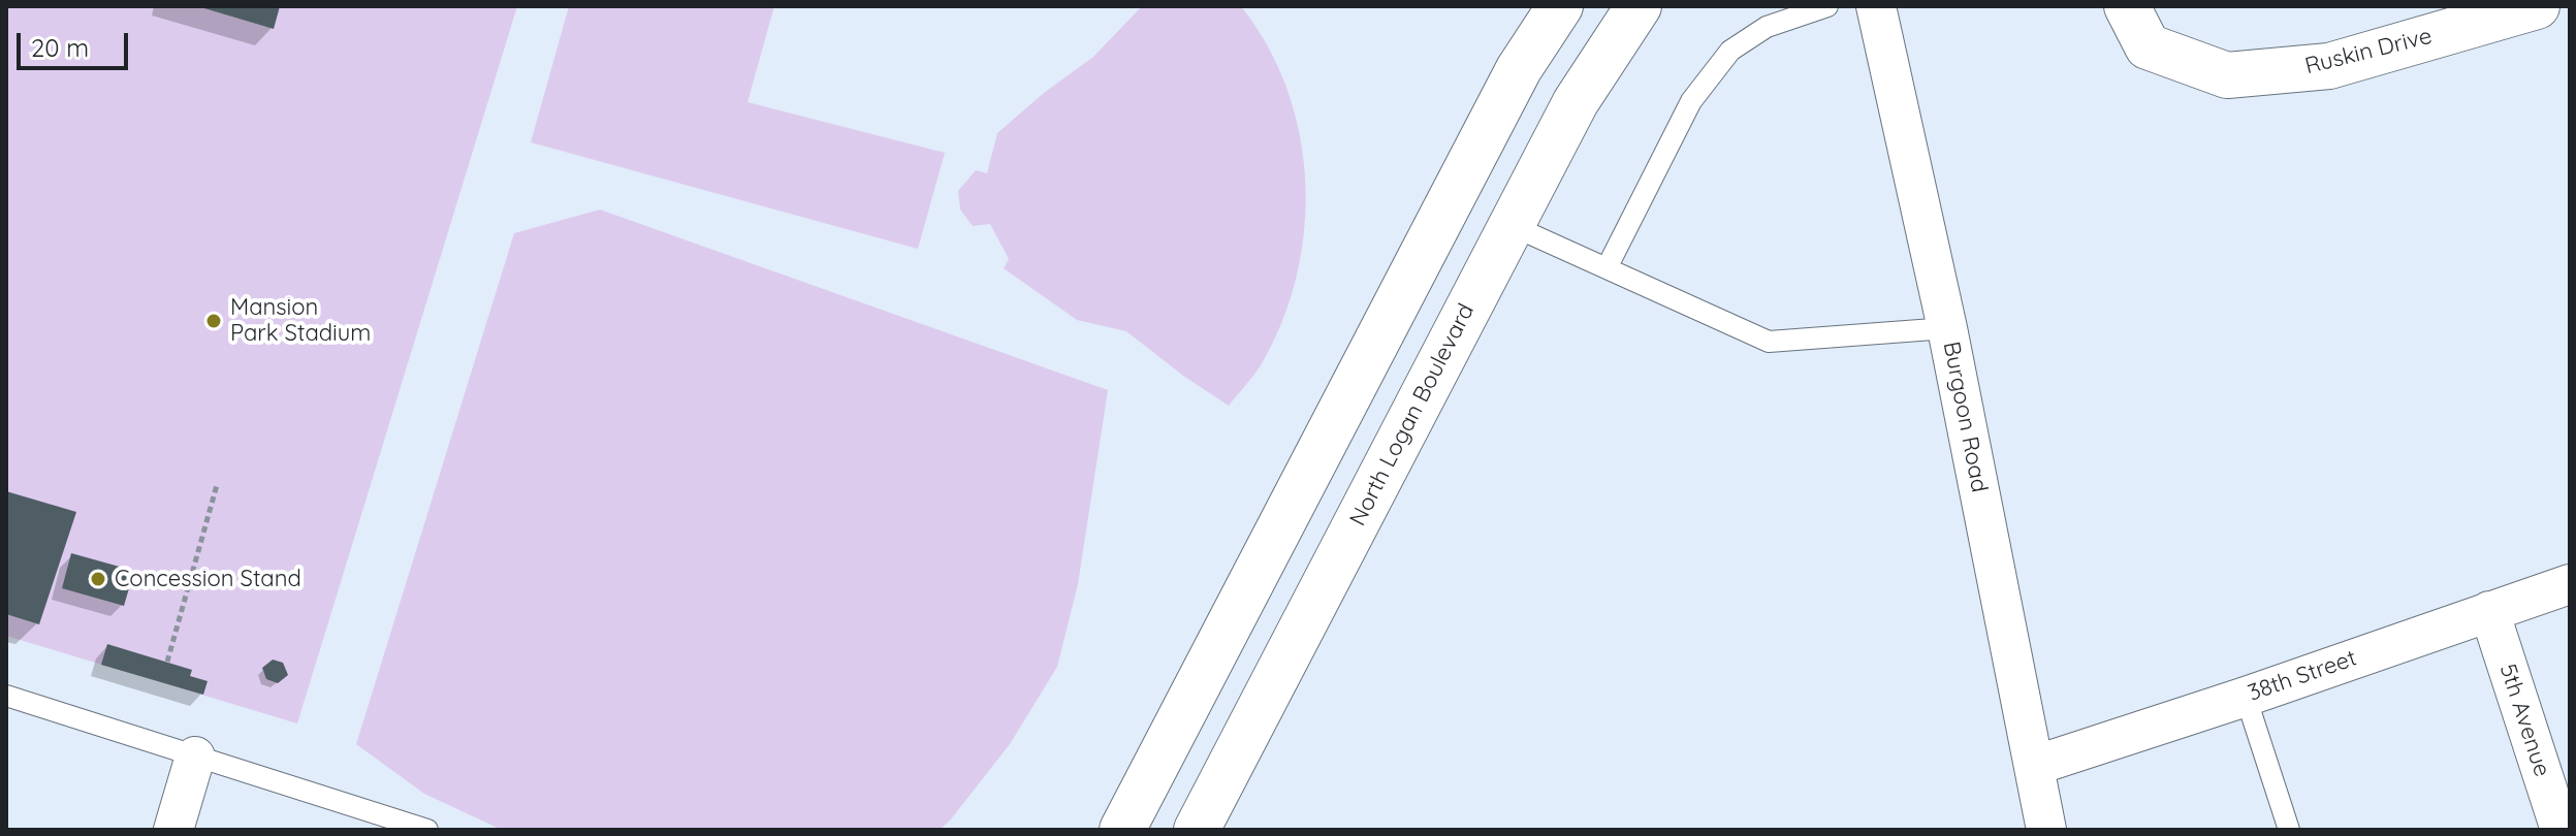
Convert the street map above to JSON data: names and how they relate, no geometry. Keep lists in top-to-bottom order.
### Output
{
  "streets": {
    "main road": ["Ruskin Drive", "North Logan Boulevard"],
    "street": ["Burgoon Road", "38th Street", "5th Avenue"]
  },
  "crossings": [
    ["Burgoon Road", "38th Street"],
    ["38th Street", "5th Avenue"]
  ],
  "places": ["Mansion Park Stadium", "Concession Stand"],
  "scale_bar": "20 m"
}
